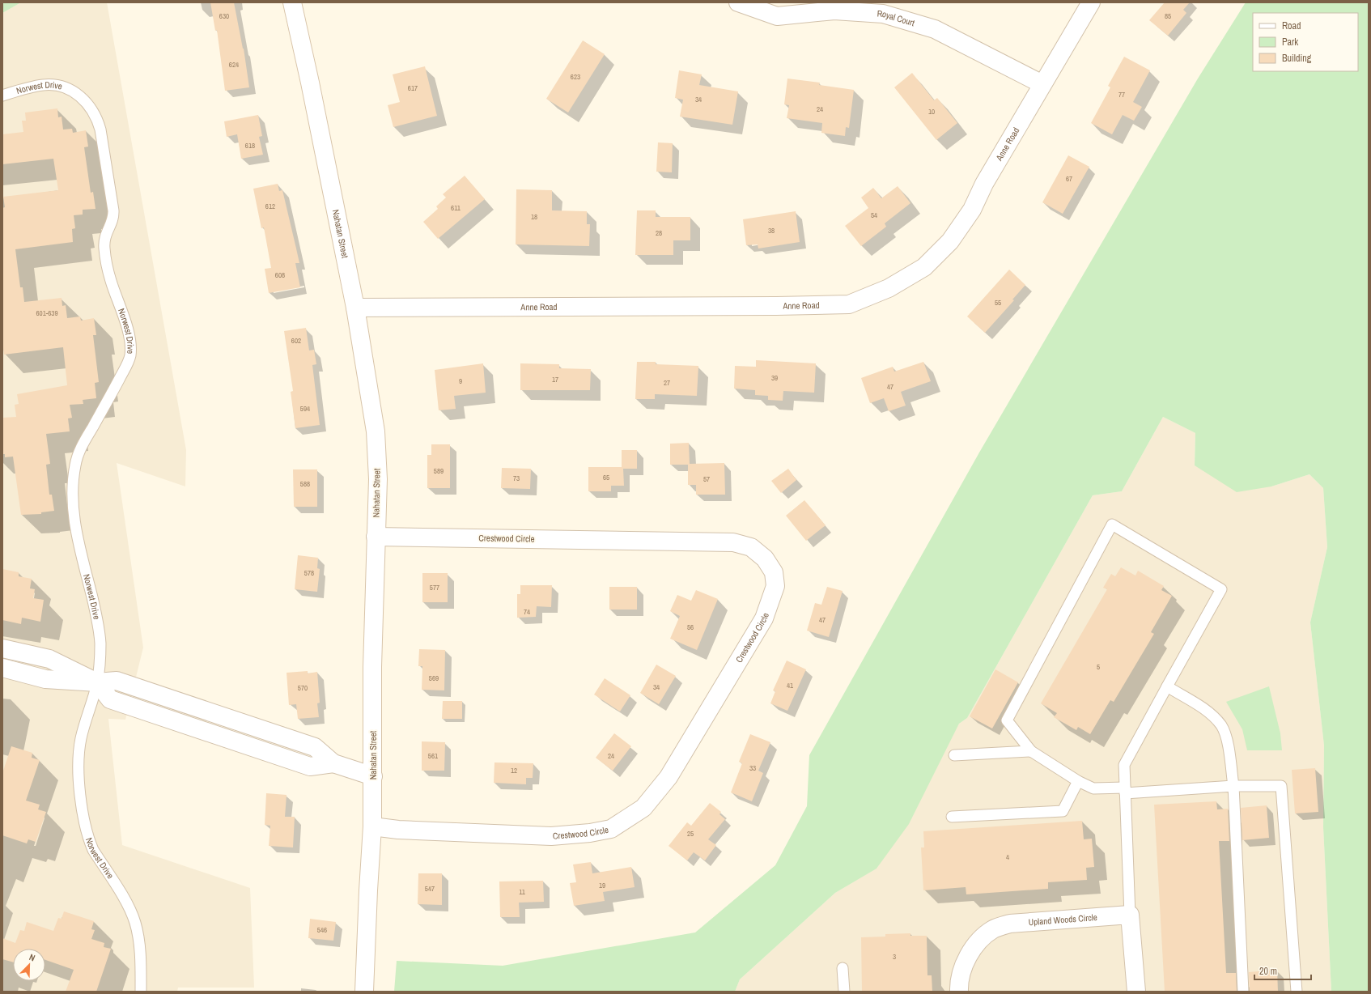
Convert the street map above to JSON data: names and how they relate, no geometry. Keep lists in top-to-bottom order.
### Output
{
  "streets": {
    "street": [
      "Royal Court",
      "Anne Road",
      "Nahatan Street",
      "Crestwood Circle",
      "Upland Woods Circle"
    ],
    "lane": ["Norwest Drive"]
  },
  "crossings": [
    ["Royal Court", "Anne Road"],
    ["Anne Road", "Nahatan Street"],
    ["Nahatan Street", "Crestwood Circle"]
  ],
  "house_numbers": [
    "630",
    "85",
    "624",
    "623",
    "617",
    "77",
    "34",
    "24",
    "10",
    "618",
    "67",
    "612",
    "611",
    "54",
    "18",
    "38",
    "28",
    "608",
    "55",
    "601-639",
    "602",
    "39",
    "17",
    "9",
    "27",
    "47",
    "594",
    "589",
    "65",
    "73",
    "57",
    "588",
    "578",
    "577",
    "74",
    "47",
    "56",
    "5",
    "569",
    "41",
    "34",
    "570",
    "561",
    "24",
    "33",
    "12",
    "25",
    "4",
    "19",
    "547",
    "11",
    "546",
    "3"
  ],
  "legend": ["Road", "Park", "Building"],
  "scale_bar": "20 m",
  "north": "top right"
}
